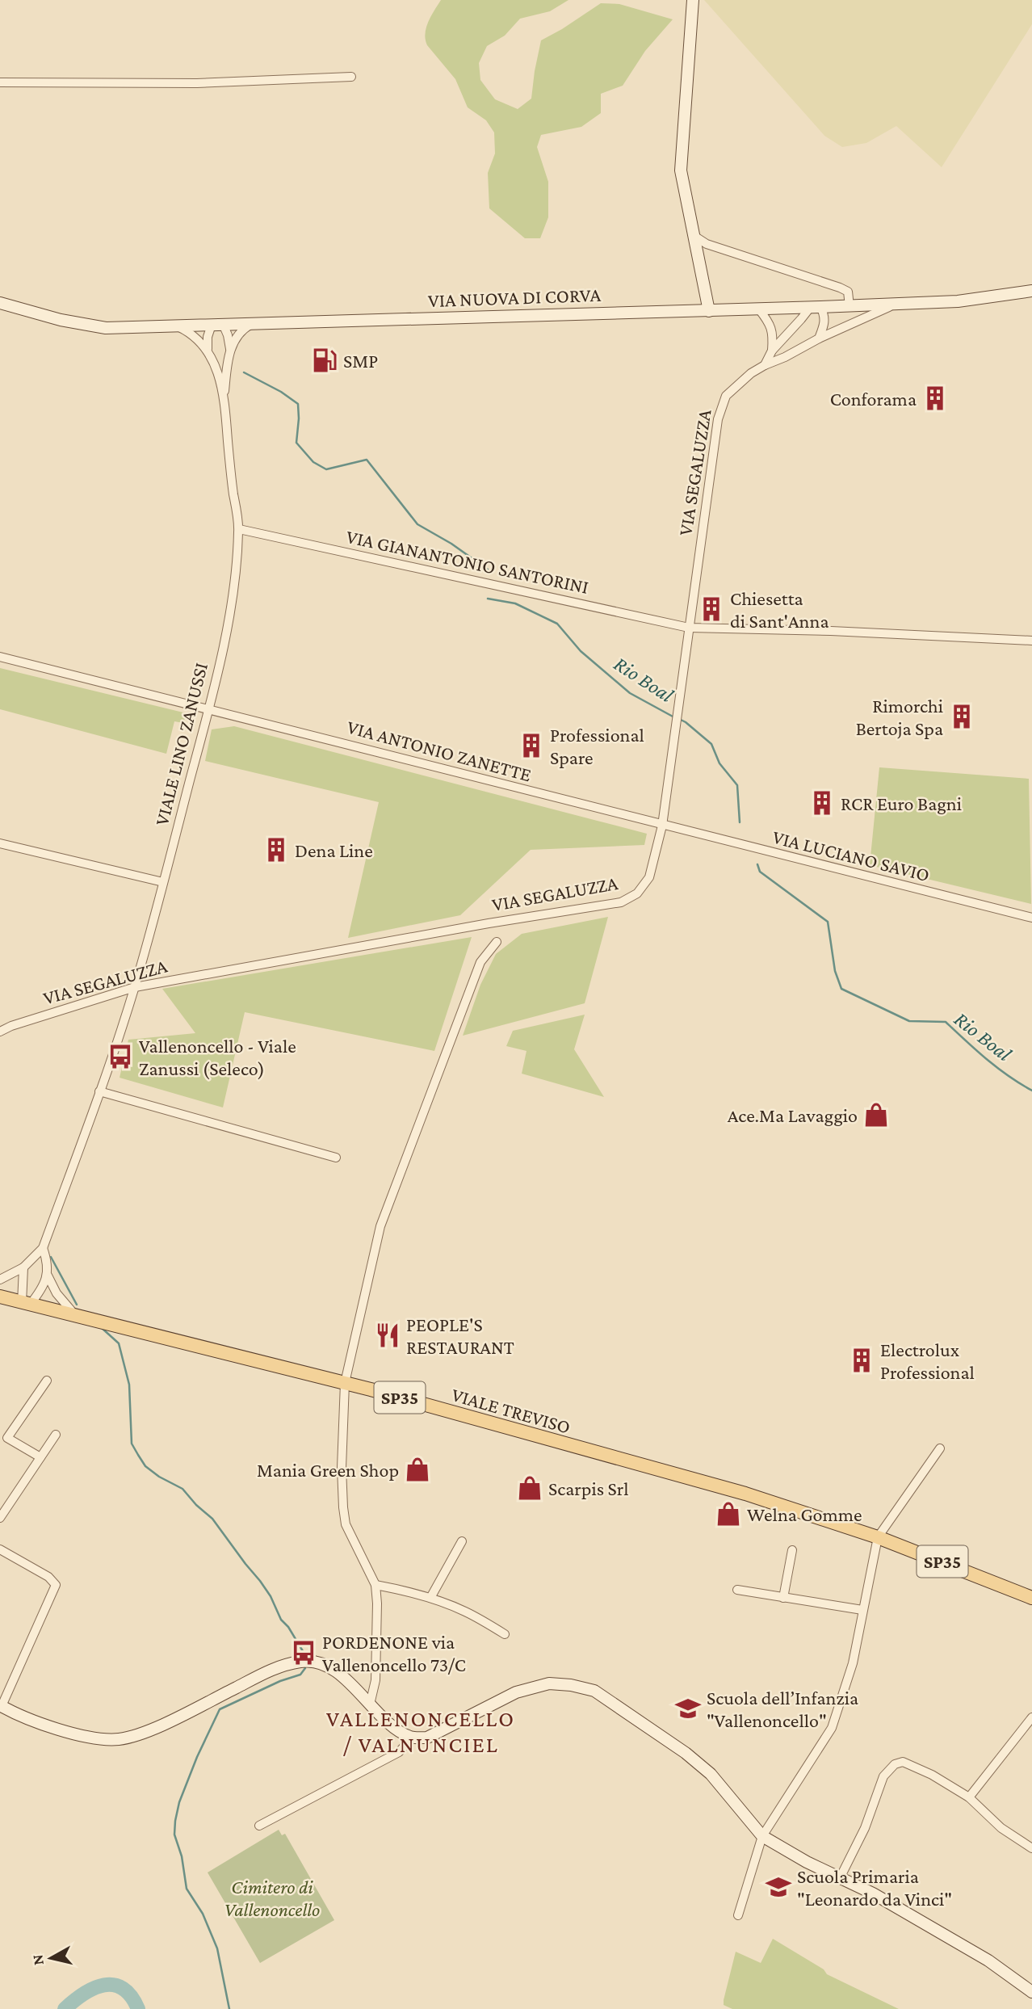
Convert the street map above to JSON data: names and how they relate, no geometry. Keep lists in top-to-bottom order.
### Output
{
  "streets": {
    "main road": ["SP35", "VIALE TREVISO"],
    "street": [
      "VIA NUOVA DI CORVA",
      "VIA SEGALUZZA",
      "VIA GIANANTONIO SANTORINI",
      "VIALE LINO ZANUSSI",
      "VIA ANTONIO ZANETTE",
      "VIA LUCIANO SAVIO"
    ]
  },
  "crossings": [
    ["VIA NUOVA DI CORVA", "VIA SEGALUZZA"],
    ["VIA NUOVA DI CORVA", "VIALE LINO ZANUSSI"],
    ["VIA SEGALUZZA", "VIA GIANANTONIO SANTORINI"],
    ["VIA SEGALUZZA", "VIALE LINO ZANUSSI"],
    ["VIA SEGALUZZA", "VIA ANTONIO ZANETTE"],
    ["VIA SEGALUZZA", "VIA LUCIANO SAVIO"],
    ["VIA GIANANTONIO SANTORINI", "VIALE LINO ZANUSSI"],
    ["VIALE LINO ZANUSSI", "VIA ANTONIO ZANETTE"],
    ["VIALE LINO ZANUSSI", "VIALE TREVISO"],
    ["VIA ANTONIO ZANETTE", "VIA LUCIANO SAVIO"]
  ],
  "districts": ["VALLENONCELLO / VALNUNCIEL"],
  "water": ["Rio Boal"],
  "parks": ["Cimitero di Vallenoncello"],
  "places": {
    "fuel station": ["SMP"],
    "building": [
      "Conforama",
      "Chiesetta di Sant'Anna",
      "Rimorchi Bertoja Spa",
      "Professional Spare",
      "RCR Euro Bagni",
      "Dena Line",
      "Electrolux Professional"
    ],
    "bus stop": ["Vallenoncello - Viale Zanussi (Seleco)", "PORDENONE via Vallenoncello 73/C"],
    "shop": [
      "Ace.Ma Lavaggio",
      "Mania Green Shop",
      "Scarpis Srl",
      "Welna Gomme"
    ],
    "restaurant": ["PEOPLE'S RESTAURANT"],
    "school or university": ["Scuola dell’Infanzia \"Vallenoncello\"", "Scuola Primaria \"Leonardo da Vinci\""]
  },
  "north": "left"
}
